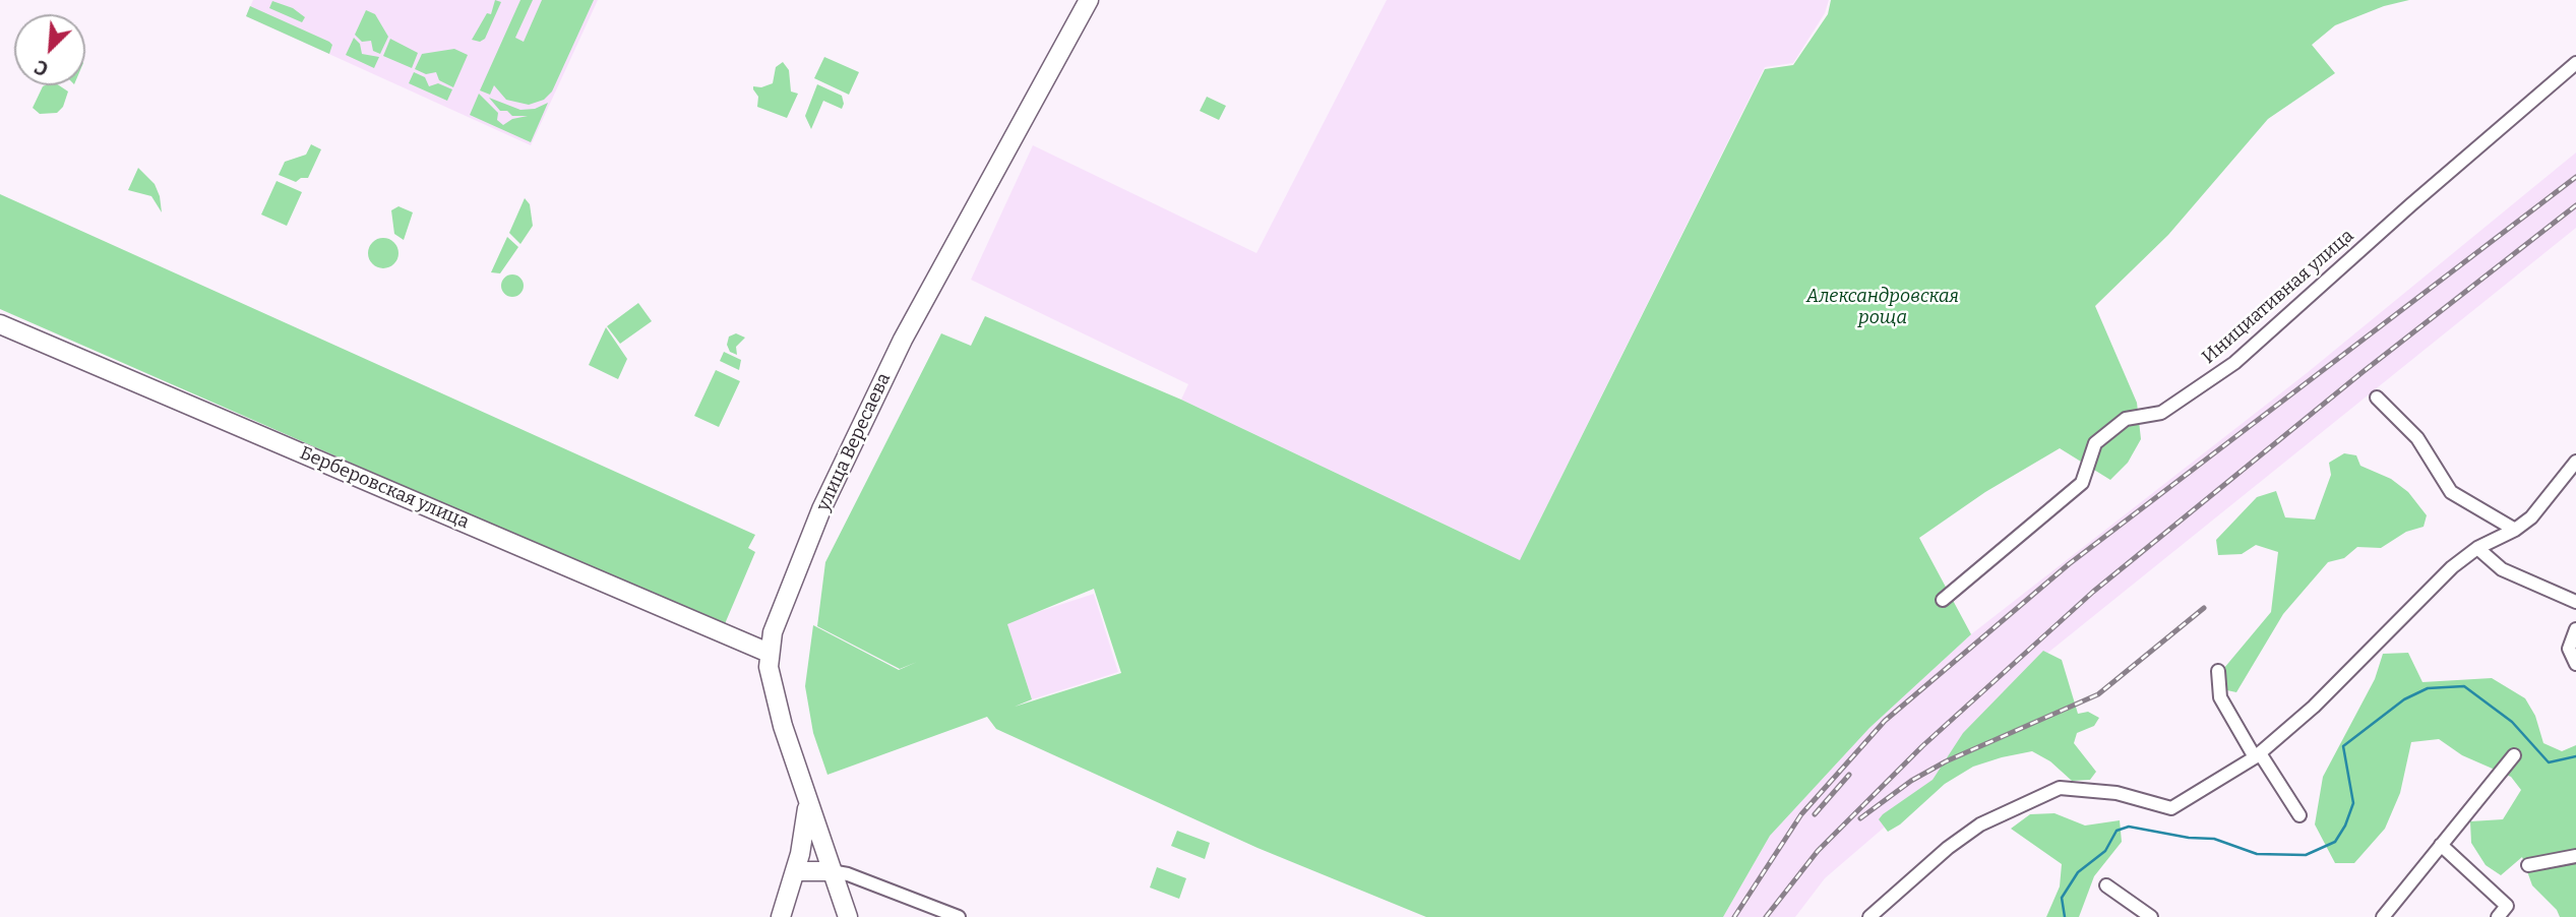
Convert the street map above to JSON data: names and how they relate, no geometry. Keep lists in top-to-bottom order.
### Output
{
  "streets": {
    "main road": ["улица Вересаева", "Берберовская улица"],
    "street": ["Инициативная улица"]
  },
  "crossings": [
    ["улица Вересаева", "Берберовская улица"]
  ],
  "parks": ["Александровская роща"],
  "north": "bottom left"
}
